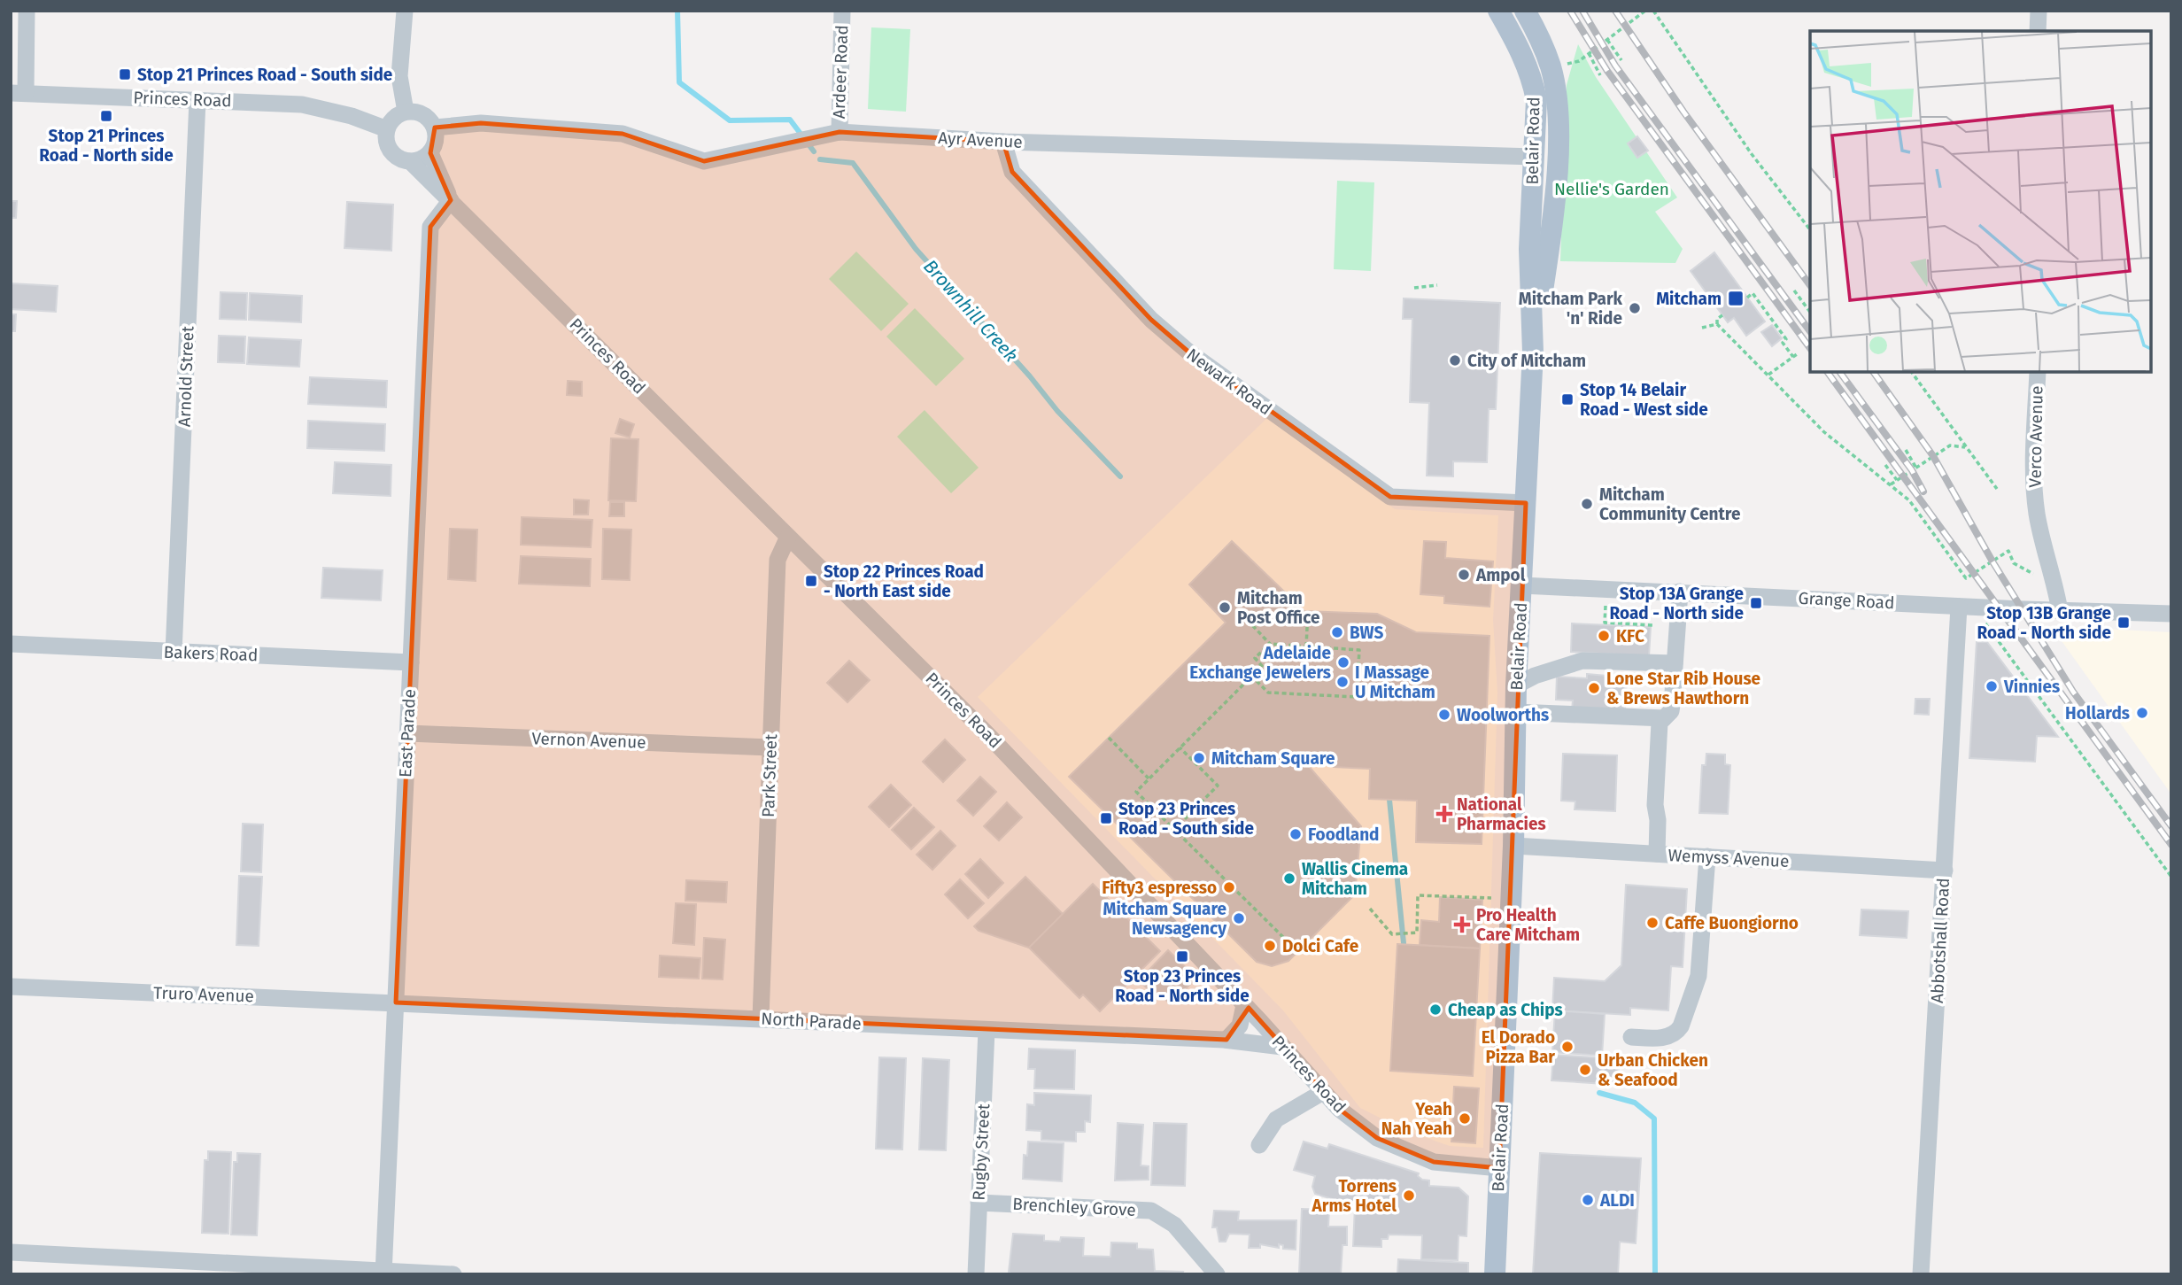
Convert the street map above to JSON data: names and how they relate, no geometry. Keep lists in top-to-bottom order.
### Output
{
  "streets": {
    "main road": ["Belair Road"],
    "street": [
      "Ardeer Road",
      "Princes Road",
      "Ayr Avenue",
      "Arnold Street",
      "Newark Road",
      "Verco Avenue",
      "Grange Road",
      "Bakers Road",
      "East Parade",
      "Vernon Avenue",
      "Park Street",
      "Wemyss Avenue",
      "Abbotshall Road",
      "Truro Avenue",
      "North Parade",
      "Rugby Street",
      "Brenchley Grove"
    ]
  },
  "crossings": [
    ["Ardeer Road", "Ayr Avenue"],
    ["Princes Road", "Ayr Avenue"],
    ["Princes Road", "Belair Road"],
    ["Princes Road", "Arnold Street"],
    ["Princes Road", "East Parade"],
    ["Princes Road", "Park Street"],
    ["Princes Road", "North Parade"],
    ["Ayr Avenue", "Belair Road"],
    ["Ayr Avenue", "Newark Road"],
    ["Belair Road", "Newark Road"],
    ["Belair Road", "Grange Road"],
    ["Belair Road", "Wemyss Avenue"],
    ["Arnold Street", "Bakers Road"],
    ["Verco Avenue", "Grange Road"],
    ["Grange Road", "Abbotshall Road"],
    ["Bakers Road", "East Parade"],
    ["East Parade", "Vernon Avenue"],
    ["East Parade", "Truro Avenue"],
    ["East Parade", "North Parade"],
    ["Vernon Avenue", "Park Street"],
    ["Park Street", "North Parade"],
    ["Wemyss Avenue", "Abbotshall Road"],
    ["Truro Avenue", "North Parade"],
    ["North Parade", "Rugby Street"],
    ["Rugby Street", "Brenchley Grove"]
  ],
  "water": ["Brownhill Creek"],
  "parks": ["Nellie's Garden"],
  "places": {
    "transit": [
      "Stop 21 Princes Road - South side",
      "Stop 21 Princes Road - North side",
      "Mitcham",
      "Stop 14 Belair Road - West side",
      "Stop 22 Princes Road - North East side",
      "Stop 13A Grange Road - North side",
      "Stop 13B Grange Road - North side",
      "Stop 23 Princes Road - South side",
      "Stop 23 Princes Road - North side"
    ],
    "other": [
      "Mitcham Park 'n' Ride",
      "City of Mitcham",
      "Mitcham Community Centre",
      "Ampol",
      "Mitcham Post Office",
      "BWS",
      "KFC",
      "Adelaide Exchange Jewelers",
      "I Massage U Mitcham",
      "Vinnies",
      "Lone Star Rib House & Brews Hawthorn",
      "Hollards",
      "Woolworths",
      "Mitcham Square",
      "Foodland",
      "Wallis Cinema Mitcham",
      "Fifty3 espresso",
      "Mitcham Square Newsagency",
      "Caffe Buongiorno",
      "Dolci Cafe",
      "Cheap as Chips",
      "El Dorado Pizza Bar",
      "Urban Chicken & Seafood",
      "Yeah Nah Yeah",
      "Torrens Arms Hotel",
      "ALDI"
    ],
    "health": ["National Pharmacies", "Pro Health Care Mitcham"]
  }
}
